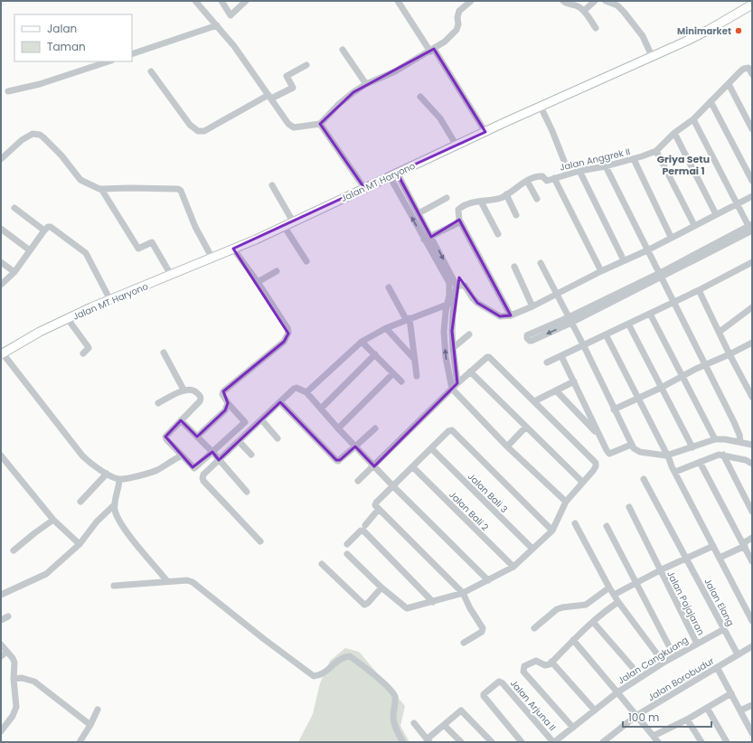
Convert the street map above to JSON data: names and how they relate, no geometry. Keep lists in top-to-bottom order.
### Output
{
  "streets": {
    "main road": ["Jalan MT Haryono"],
    "street": [
      "Jalan Anggrek II",
      "Jalan Bali 3",
      "Jalan Bali 2",
      "Jalan Elang",
      "Jalan Pajajaran",
      "Jalan Cangkuang",
      "Jalan Borobudur",
      "Jalan Arjuna II"
    ]
  },
  "crossings": [
    ["Jalan Elang", "Jalan Cangkuang"],
    ["Jalan Elang", "Jalan Borobudur"],
    ["Jalan Pajajaran", "Jalan Cangkuang"],
    ["Jalan Cangkuang", "Jalan Borobudur"]
  ],
  "districts": ["Griya Setu Permai 1"],
  "places": ["Minimarket"],
  "legend": ["Jalan", "Taman"],
  "scale_bar": "100 m"
}
